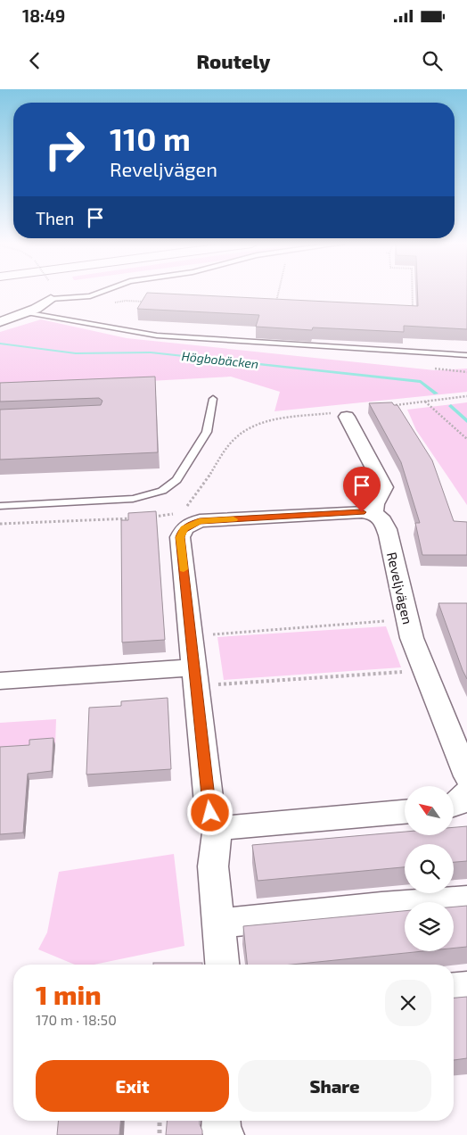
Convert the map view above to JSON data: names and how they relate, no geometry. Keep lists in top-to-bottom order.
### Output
{
  "streets": {
    "street": ["Reveljvägen"]
  },
  "water": ["Högbobäcken"],
  "north": "top left",
  "page": {
    "status": "18:49",
    "header": "Routely",
    "turn": ["110 m", "Reveljvägen"],
    "then": "Then",
    "heading": ["1 min", "170 m · 18:50"],
    "buttons": ["Exit", "Share"]
  }
}
